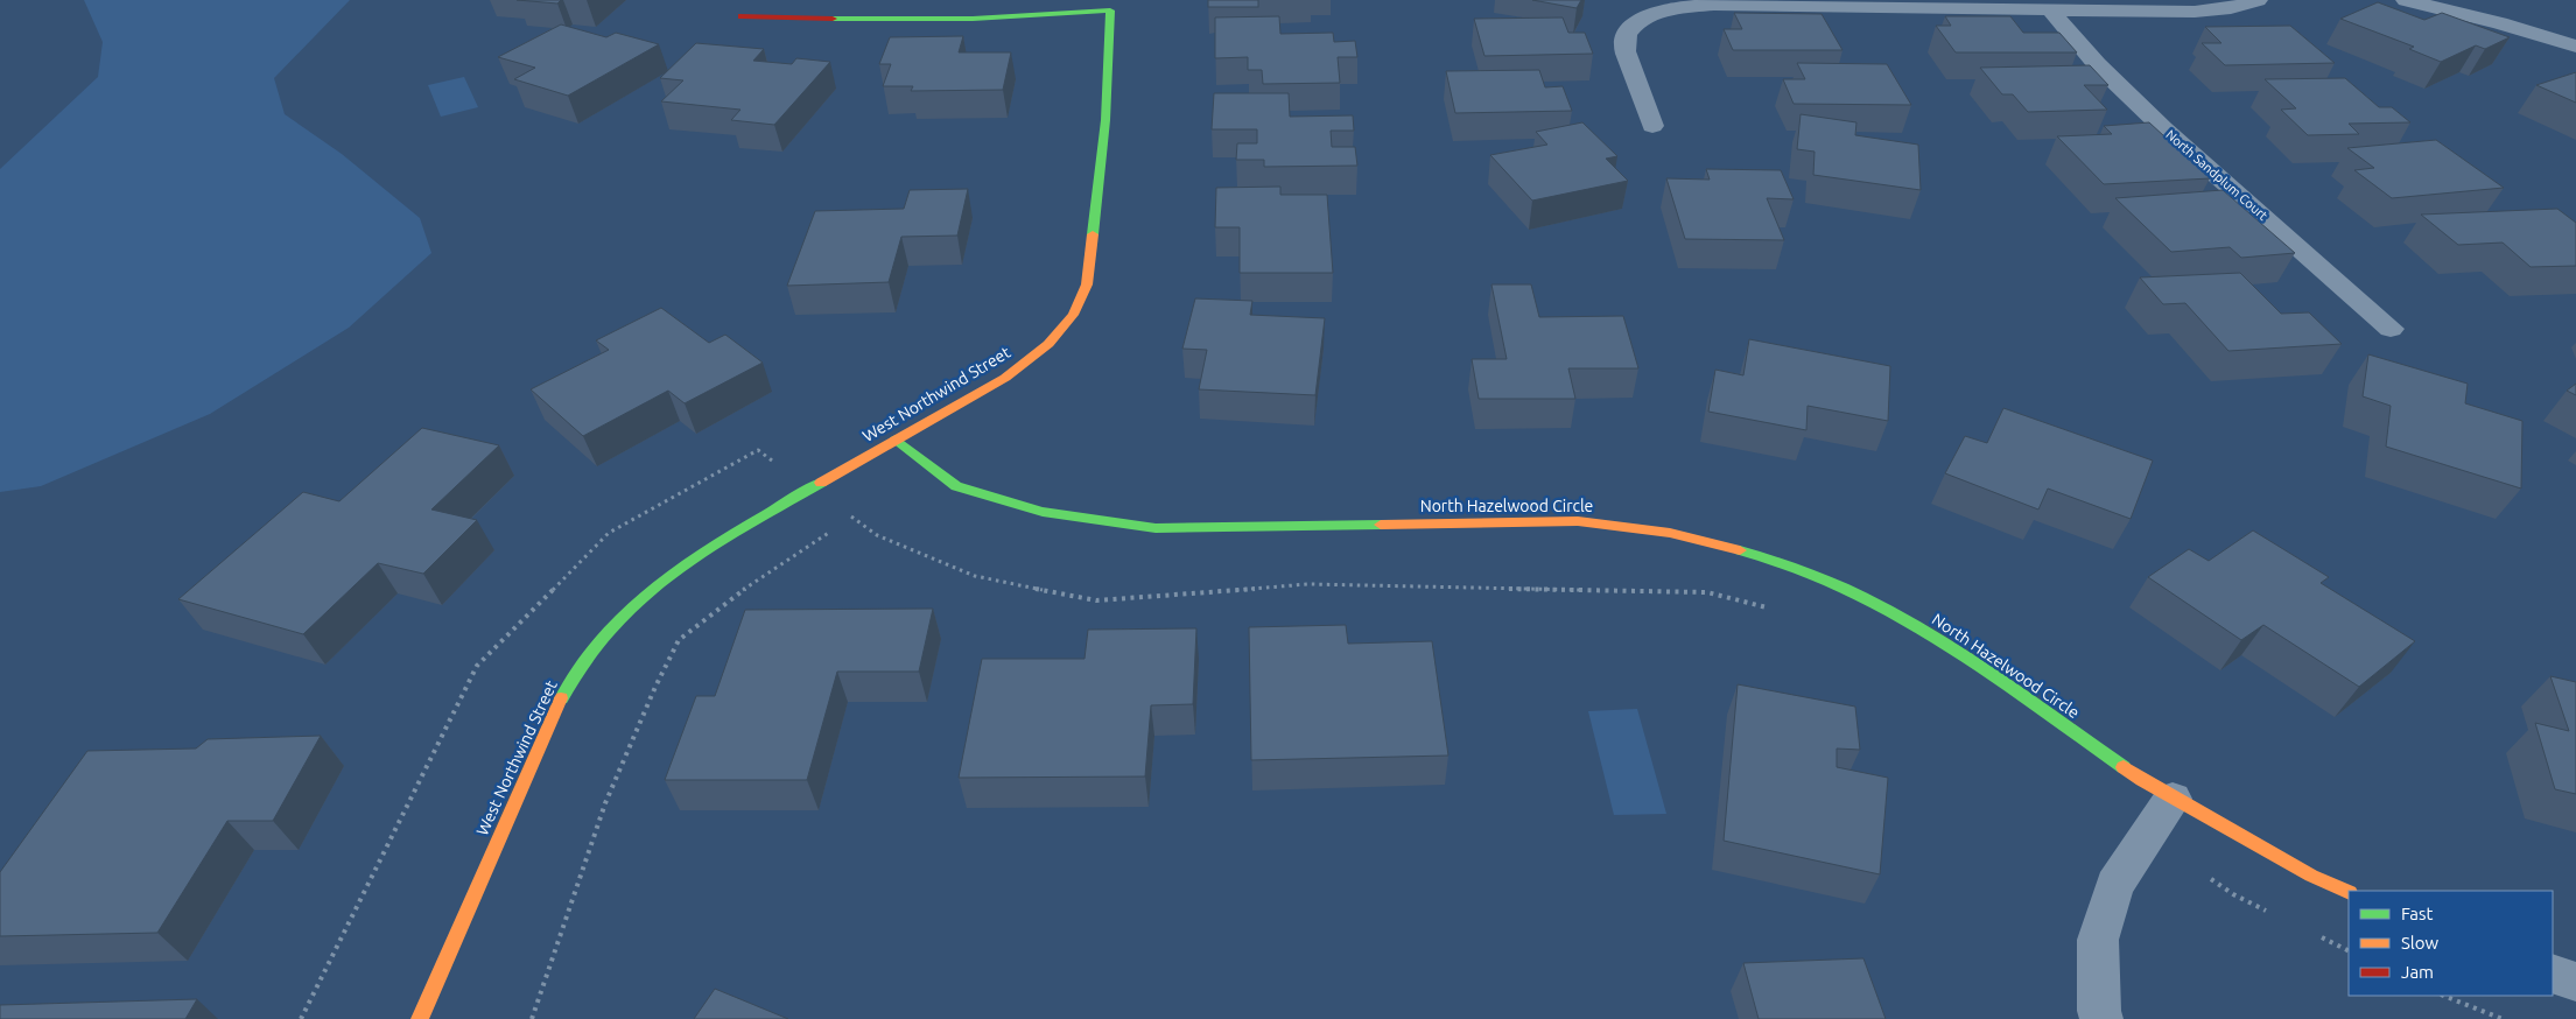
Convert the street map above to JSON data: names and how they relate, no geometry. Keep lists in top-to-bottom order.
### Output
{
  "streets": {
    "street": ["North Sandplum Court", "West Northwind Street", "North Hazelwood Circle"]
  },
  "crossings": [
    ["West Northwind Street", "North Hazelwood Circle"]
  ],
  "legend": ["Fast", "Slow", "Jam"]
}
